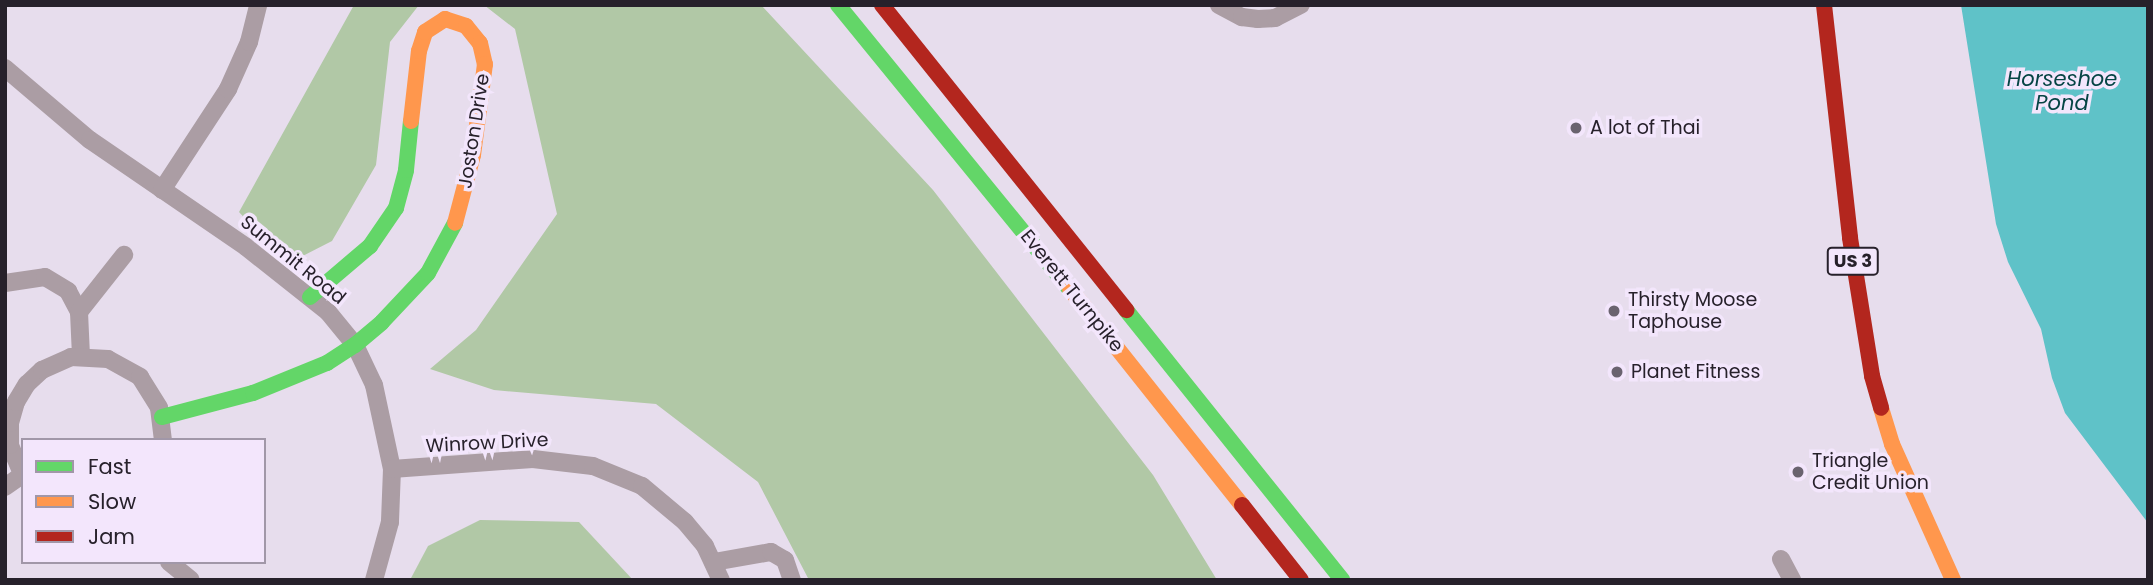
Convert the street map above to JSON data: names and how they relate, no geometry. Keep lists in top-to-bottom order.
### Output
{
  "streets": {
    "main road": ["Joston Drive", "US 3", "Everett Turnpike"],
    "street": ["Summit Road", "Winrow Drive"]
  },
  "crossings": [
    ["Joston Drive", "Summit Road"],
    ["Summit Road", "Winrow Drive"]
  ],
  "water": ["Horseshoe Pond"],
  "places": [
    "A lot of Thai",
    "Thirsty Moose Taphouse",
    "Planet Fitness",
    "Triangle Credit Union"
  ],
  "legend": ["Fast", "Slow", "Jam"]
}
